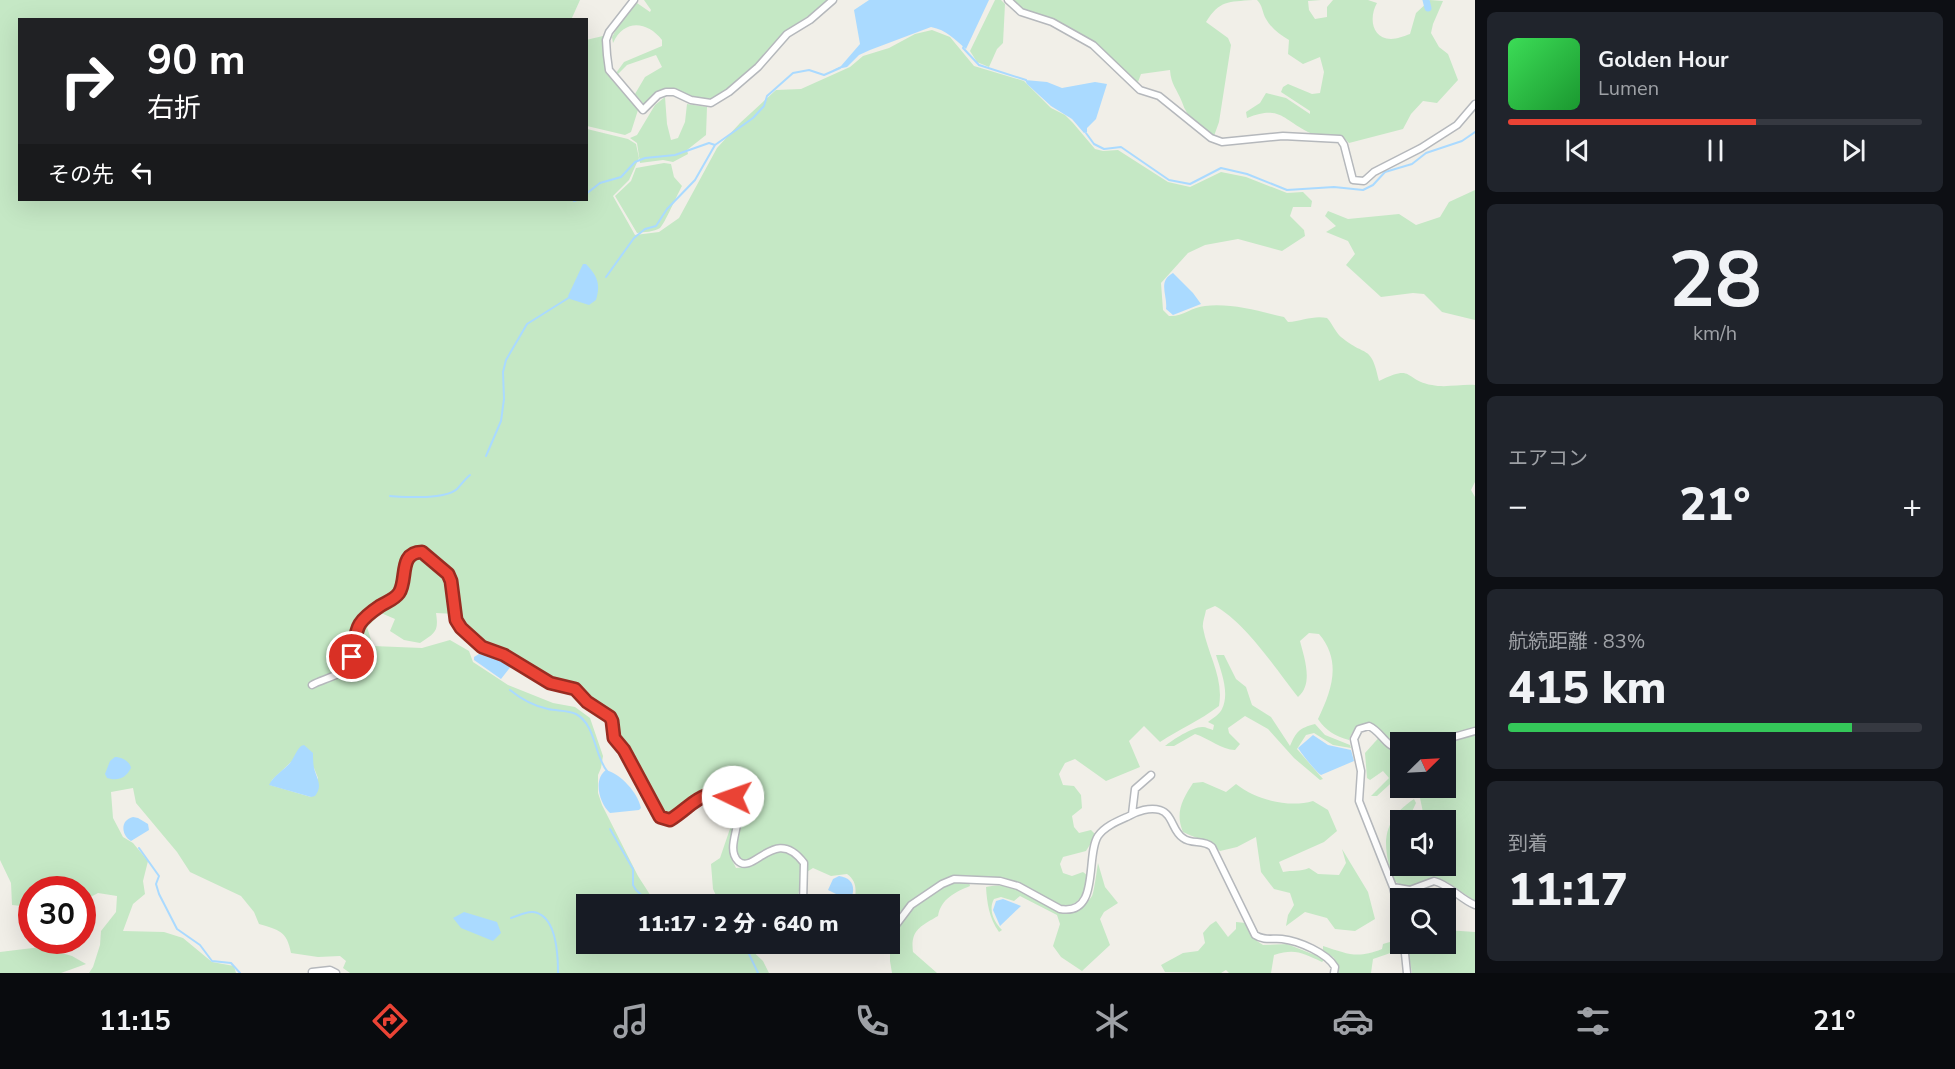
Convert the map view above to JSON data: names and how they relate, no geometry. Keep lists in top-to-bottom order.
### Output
{
  "north": "top right",
  "page": {
    "turn": ["90 m", "右折"],
    "song": ["Golden Hour", "Lumen"],
    "then": "その先",
    "tile": [
      ["28", "km/h"],
      "エアコン",
      ["航続距離 · 83%", "415 km"],
      ["到着", "11:17"]
    ],
    "heat": ["−", "21°", "+"],
    "limit": "30",
    "trip": "11:17 · 2 分 · 640 m",
    "tabs": ["11:15", "21°"]
  }
}
